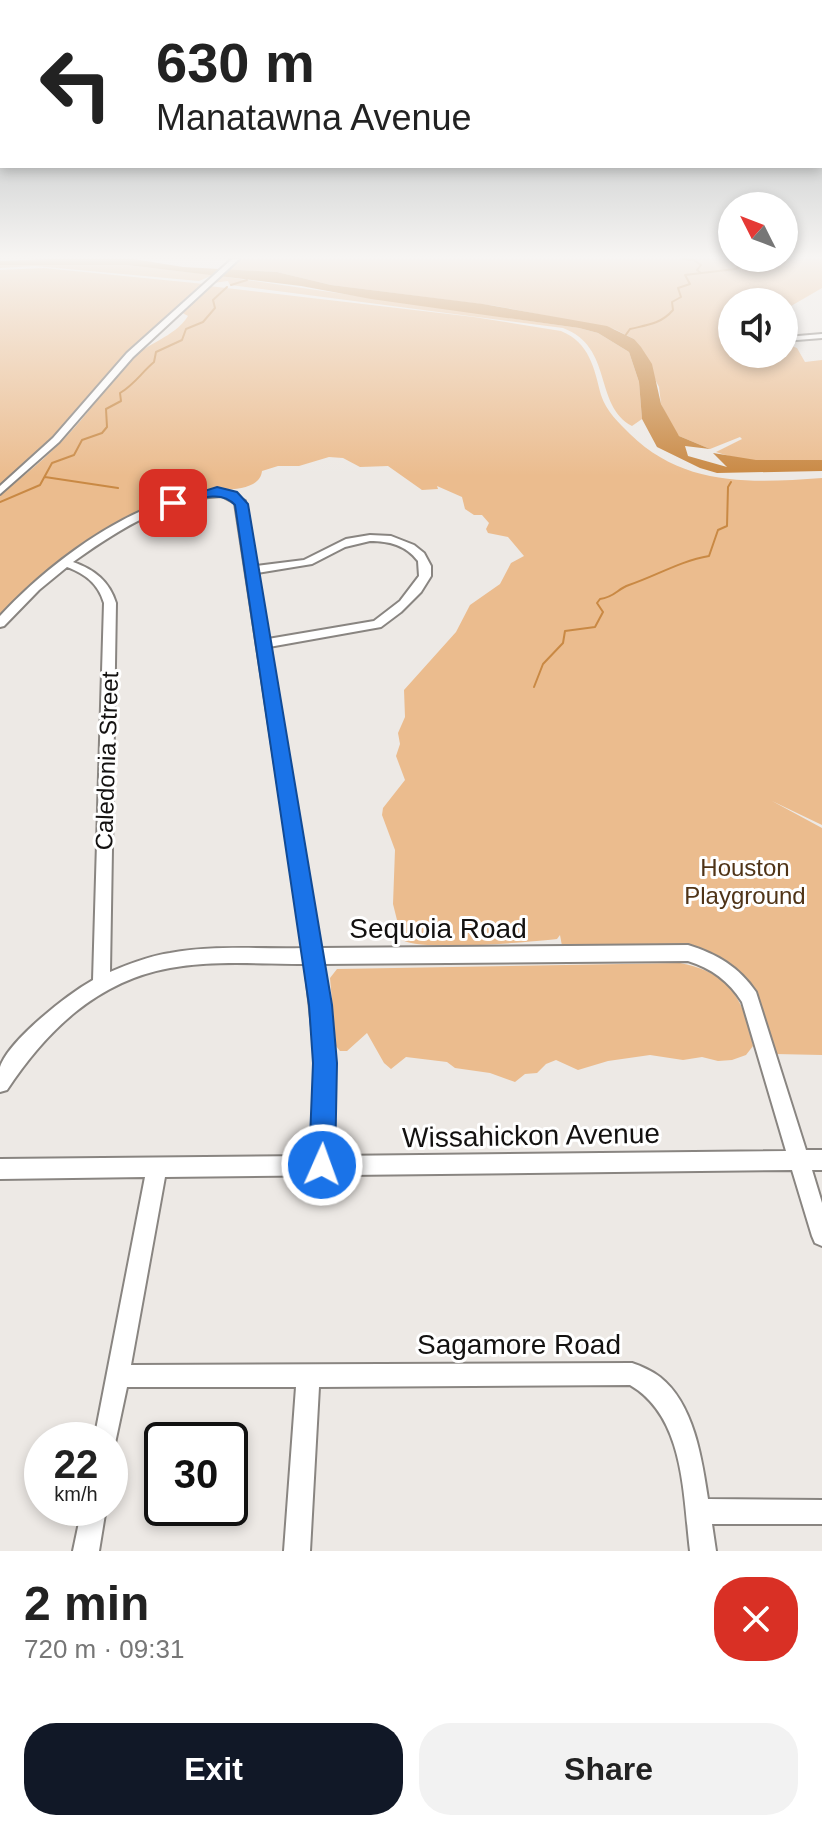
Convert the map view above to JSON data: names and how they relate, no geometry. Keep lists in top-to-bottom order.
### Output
{
  "streets": {
    "street": [
      "Caledonia Street",
      "Sequoia Road",
      "Wissahickon Avenue",
      "Sagamore Road"
    ]
  },
  "crossings": [
    ["Caledonia Street", "Sequoia Road"],
    ["Sequoia Road", "Wissahickon Avenue"]
  ],
  "parks": ["Houston Playground"],
  "north": "top left",
  "page": {
    "turn": ["630 m", "Manatawna Avenue"],
    "speed": "22 km/h",
    "limit": "30",
    "heading": ["2 min", "720 m · 09:31"],
    "buttons": ["Exit", "Share"]
  }
}
